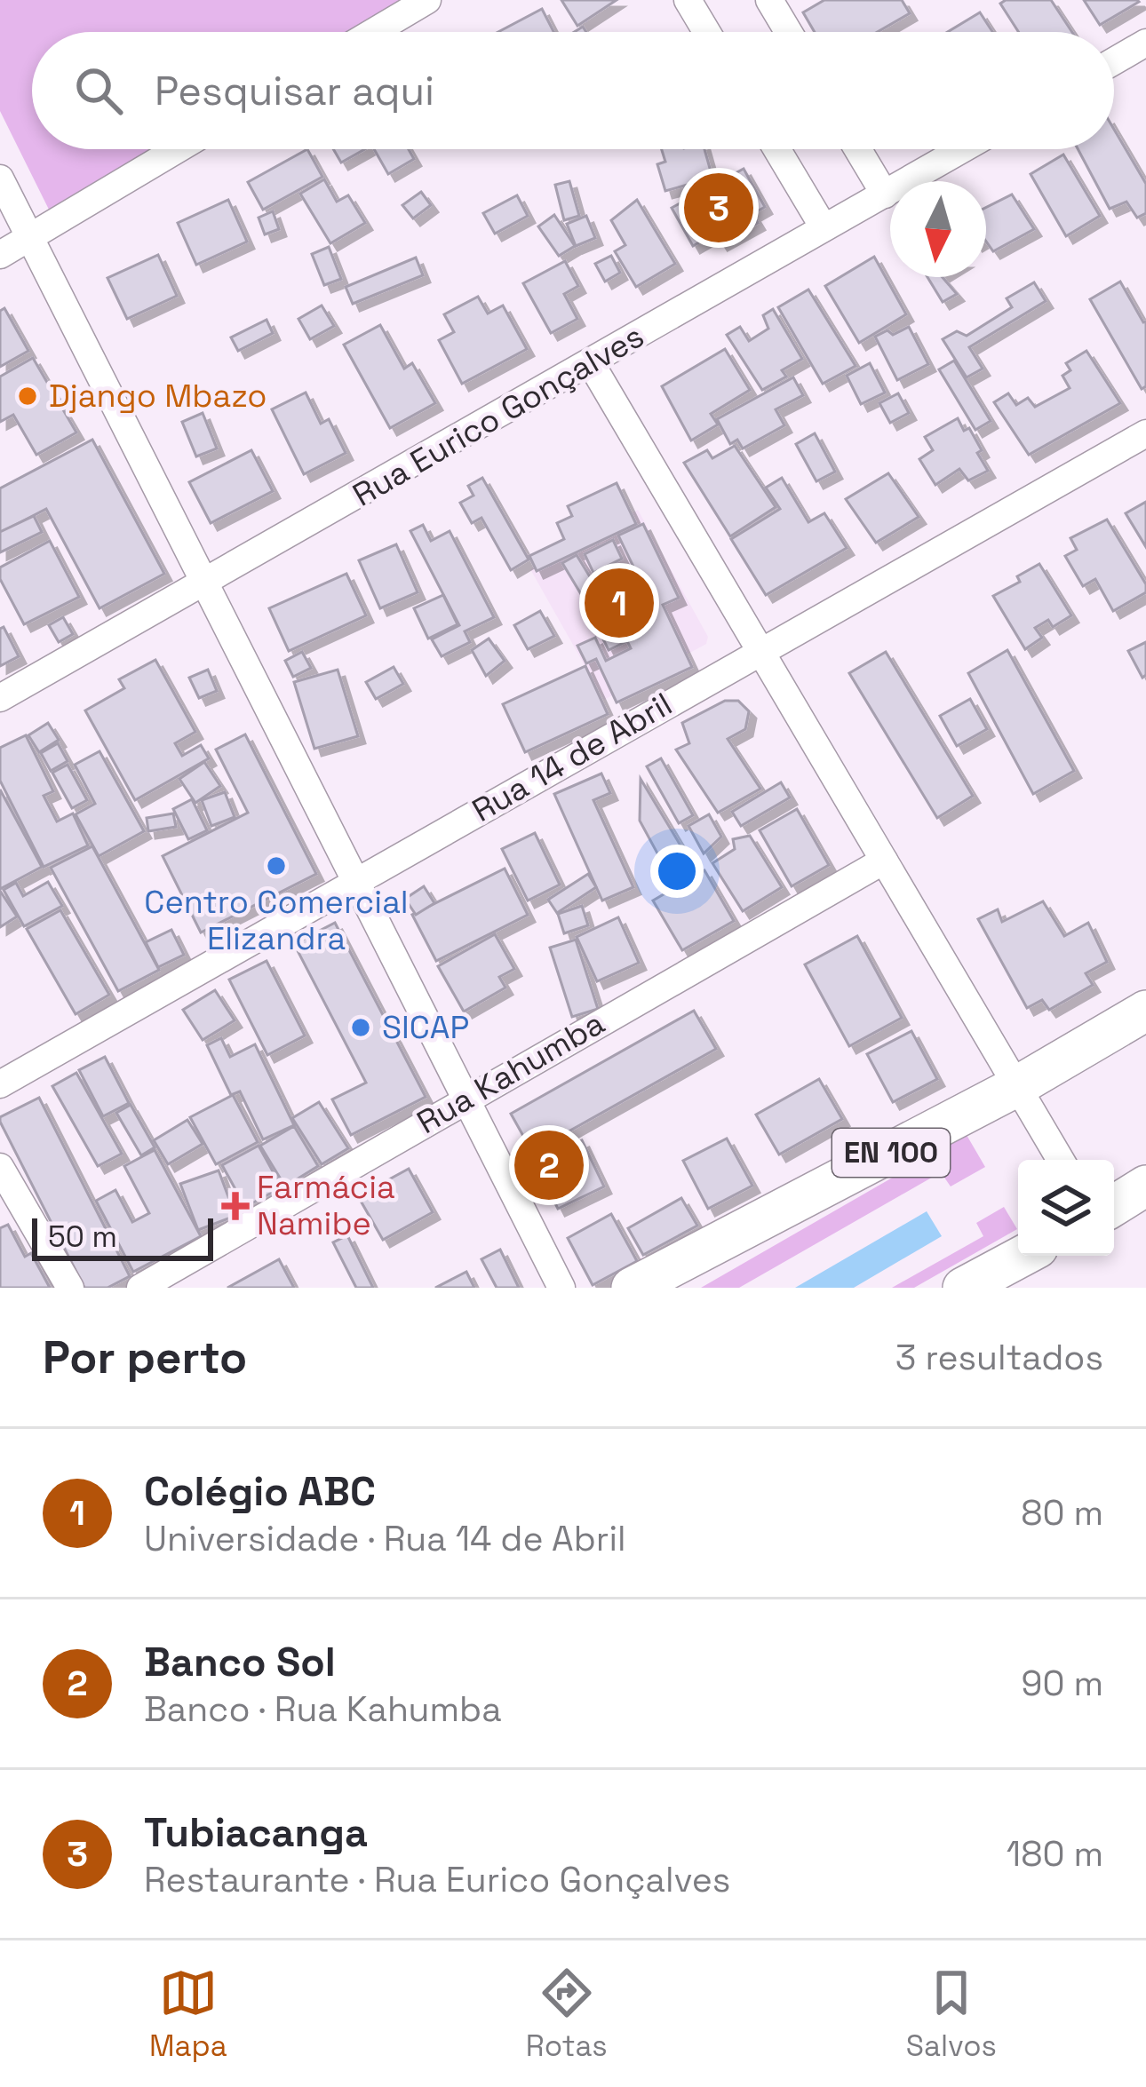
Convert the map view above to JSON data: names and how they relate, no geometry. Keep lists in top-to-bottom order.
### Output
{
  "streets": {
    "main road": ["EN 100"],
    "street": ["Rua Eurico Gonçalves", "Rua 14 de Abril", "Rua Kahumba"]
  },
  "places": {
    "other": ["Django Mbazo", "Centro Comercial Elizandra", "SICAP"],
    "health": ["Farmácia Namibe"]
  },
  "scale_bar": "50 m",
  "north": "bottom",
  "page": {
    "search": "Pesquisar aqui",
    "pins": ["3", "1", "2"],
    "scale": "50 m",
    "heading": ["Por perto", "3 resultados"],
    "list": [
      {
        "mark": "1",
        "name": "Colégio ABC",
        "note": "Universidade · Rua 14 de Abril",
        "value": "80 m"
      },
      {
        "mark": "2",
        "name": "Banco Sol",
        "note": "Banco · Rua Kahumba",
        "value": "90 m"
      },
      {
        "mark": "3",
        "name": "Tubiacanga",
        "note": "Restaurante · Rua Eurico Gonçalves",
        "value": "180 m"
      }
    ],
    "nav": ["Mapa", "Rotas", "Salvos"]
  }
}
